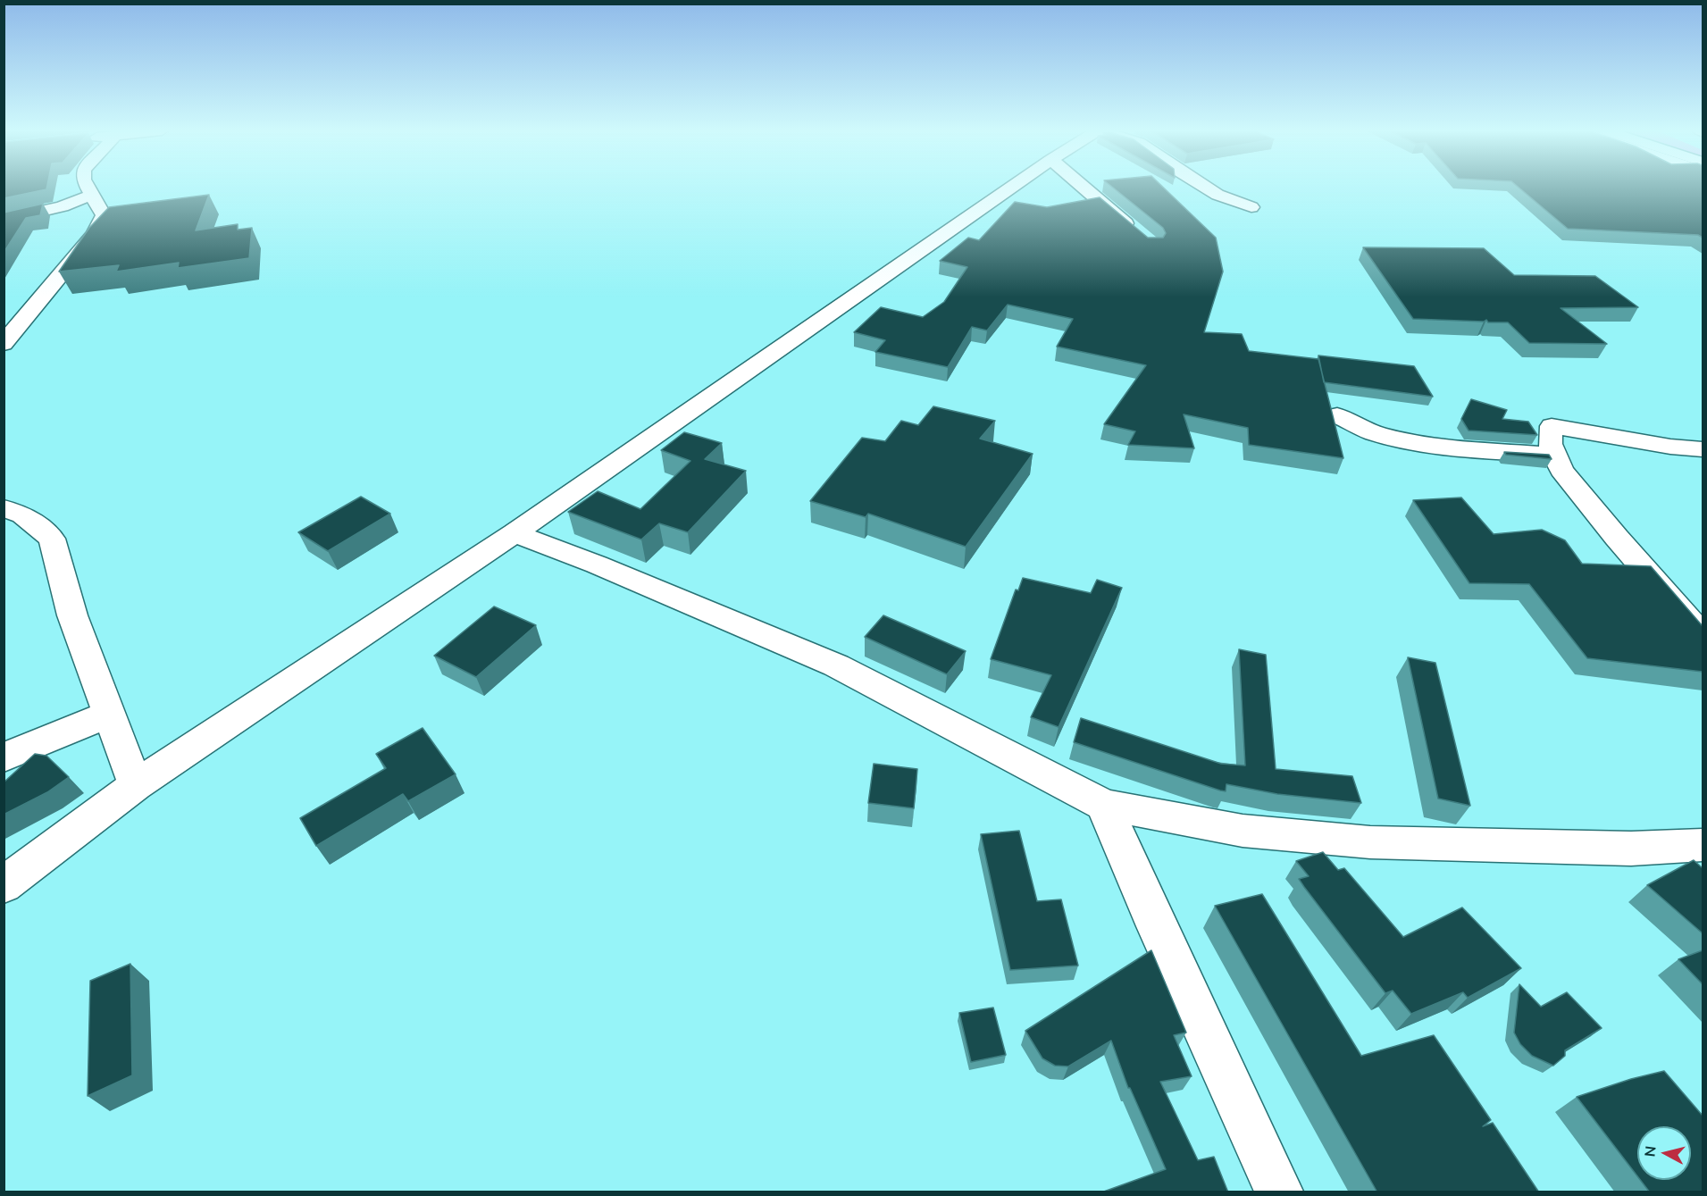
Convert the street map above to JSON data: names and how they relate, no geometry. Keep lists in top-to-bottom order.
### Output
{
  "north": "left"
}
